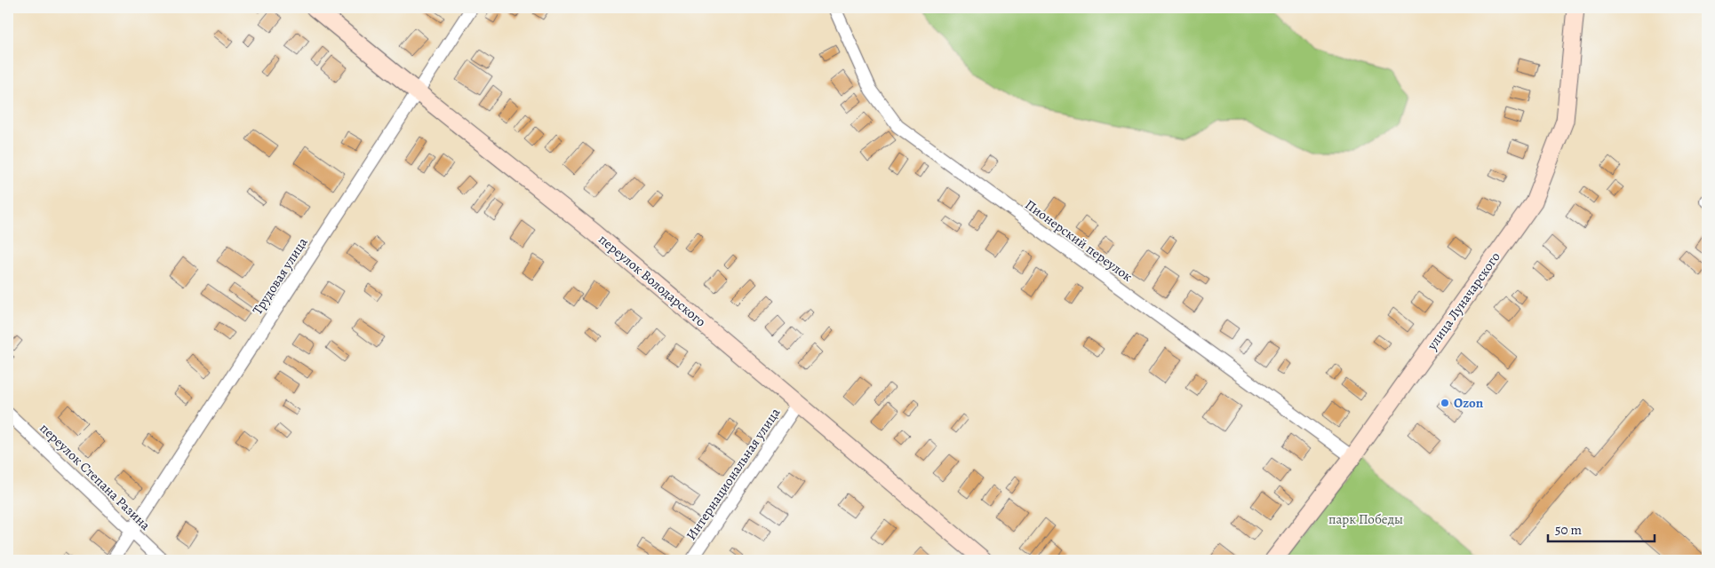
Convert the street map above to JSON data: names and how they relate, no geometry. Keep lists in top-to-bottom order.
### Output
{
  "streets": {
    "street": [
      "Пионерский переулок",
      "Трудовая улица",
      "переулок Володарского",
      "улица Луначарского",
      "Интернациональная улица",
      "переулок Степана Разина"
    ]
  },
  "crossings": [
    ["Пионерский переулок", "улица Луначарского"],
    ["Трудовая улица", "переулок Володарского"],
    ["Трудовая улица", "переулок Степана Разина"],
    ["переулок Володарского", "Интернациональная улица"]
  ],
  "parks": ["парк Победы"],
  "places": ["Ozon"],
  "scale_bar": "50 m"
}
